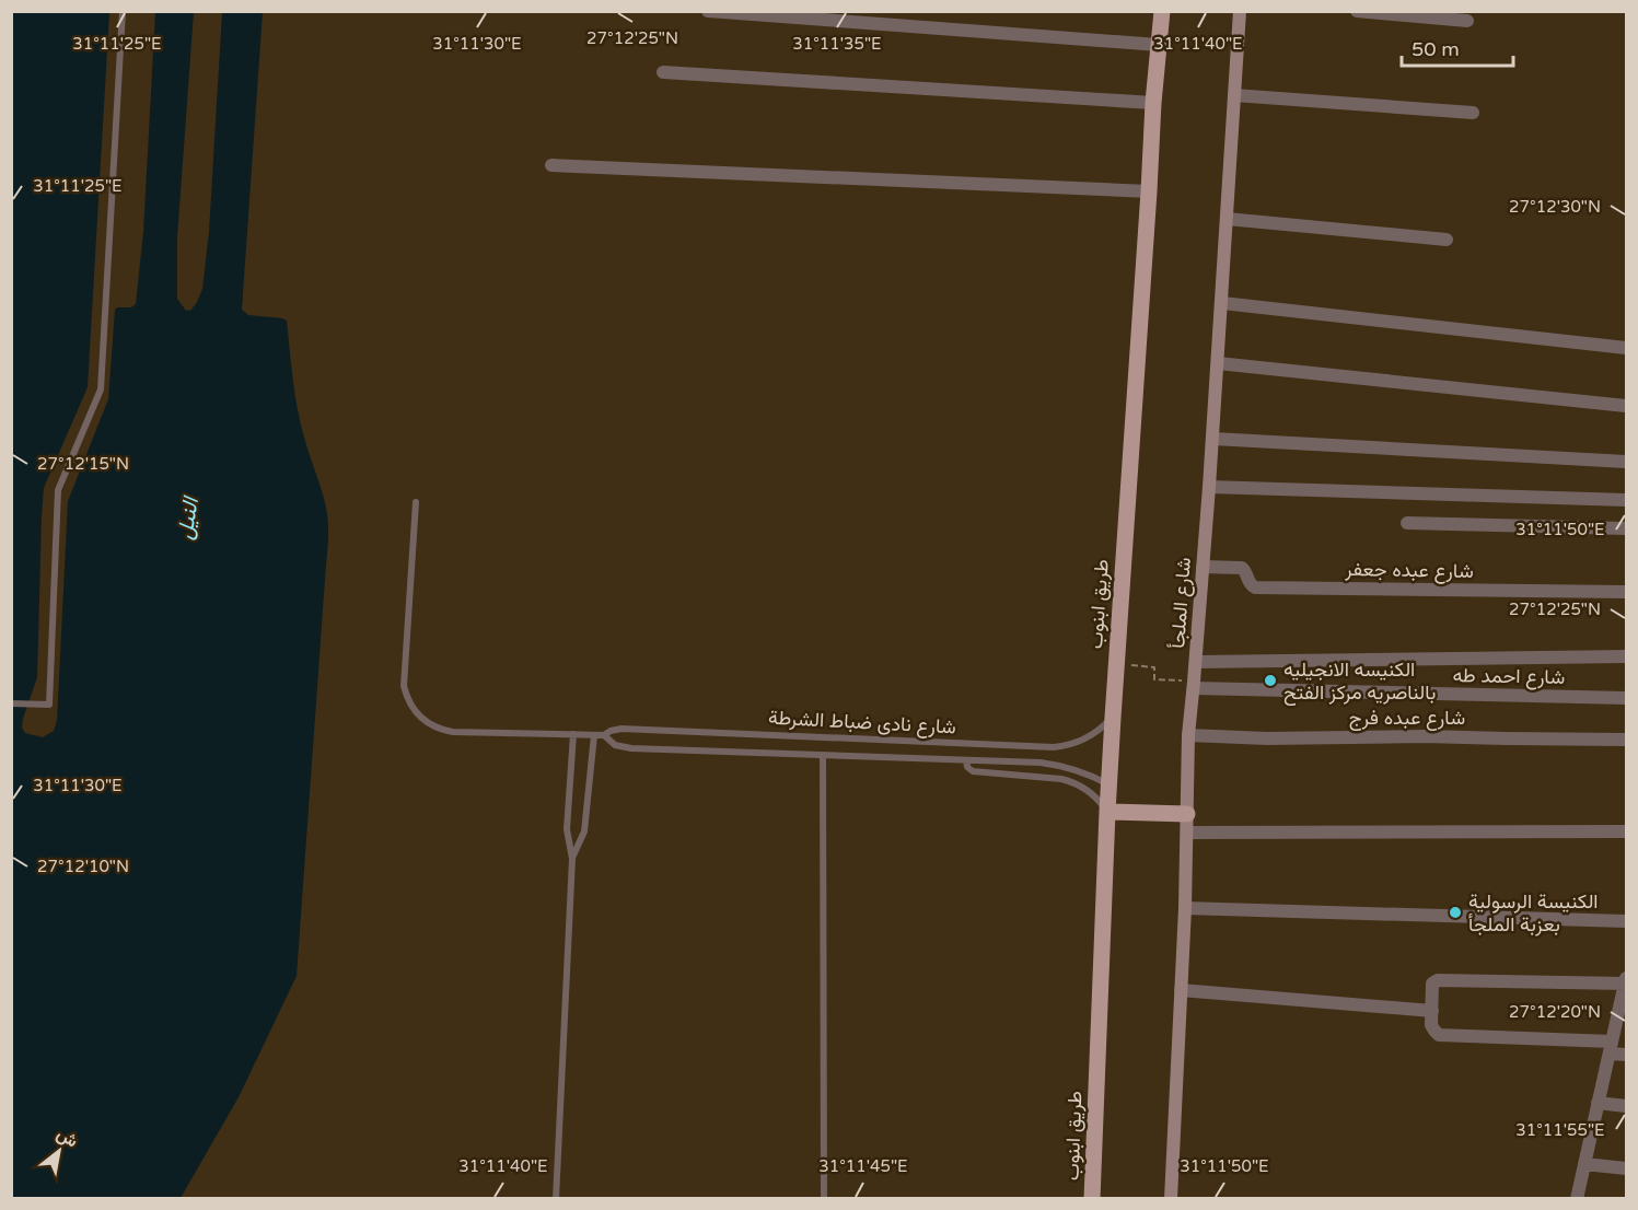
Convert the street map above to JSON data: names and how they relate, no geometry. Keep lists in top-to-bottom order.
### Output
{
  "streets": {
    "main road": ["طريق ابنوب"],
    "street": [
      "شارع عبده جعفر",
      "شارع الملجأ",
      "شارع احمد طه",
      "شارع عبده فرج"
    ],
    "lane": ["شارع نادى ضباط الشرطة"]
  },
  "crossings": [
    ["شارع عبده جعفر", "شارع الملجأ"],
    ["شارع الملجأ", "شارع احمد طه"],
    ["شارع الملجأ", "شارع عبده فرج"],
    ["طريق ابنوب", "شارع نادى ضباط الشرطة"]
  ],
  "water": ["النيل"],
  "places": ["الكنيسه الانجيليه بالناصريه مركز الفتح", "الكنيسة الرسولية بعزبة الملجأ"],
  "scale_bar": "50 m",
  "north": "top right",
  "coordinates": [
    "27°12'25\"N",
    "31°11'30\"E",
    "31°11'25\"E",
    "31°11'35\"E",
    "31°11'40\"E",
    "27°12'30\"N",
    "27°12'15\"N",
    "31°11'50\"E",
    "27°12'10\"N",
    "27°12'20\"N",
    "31°11'55\"E",
    "31°11'45\"E"
  ]
}
